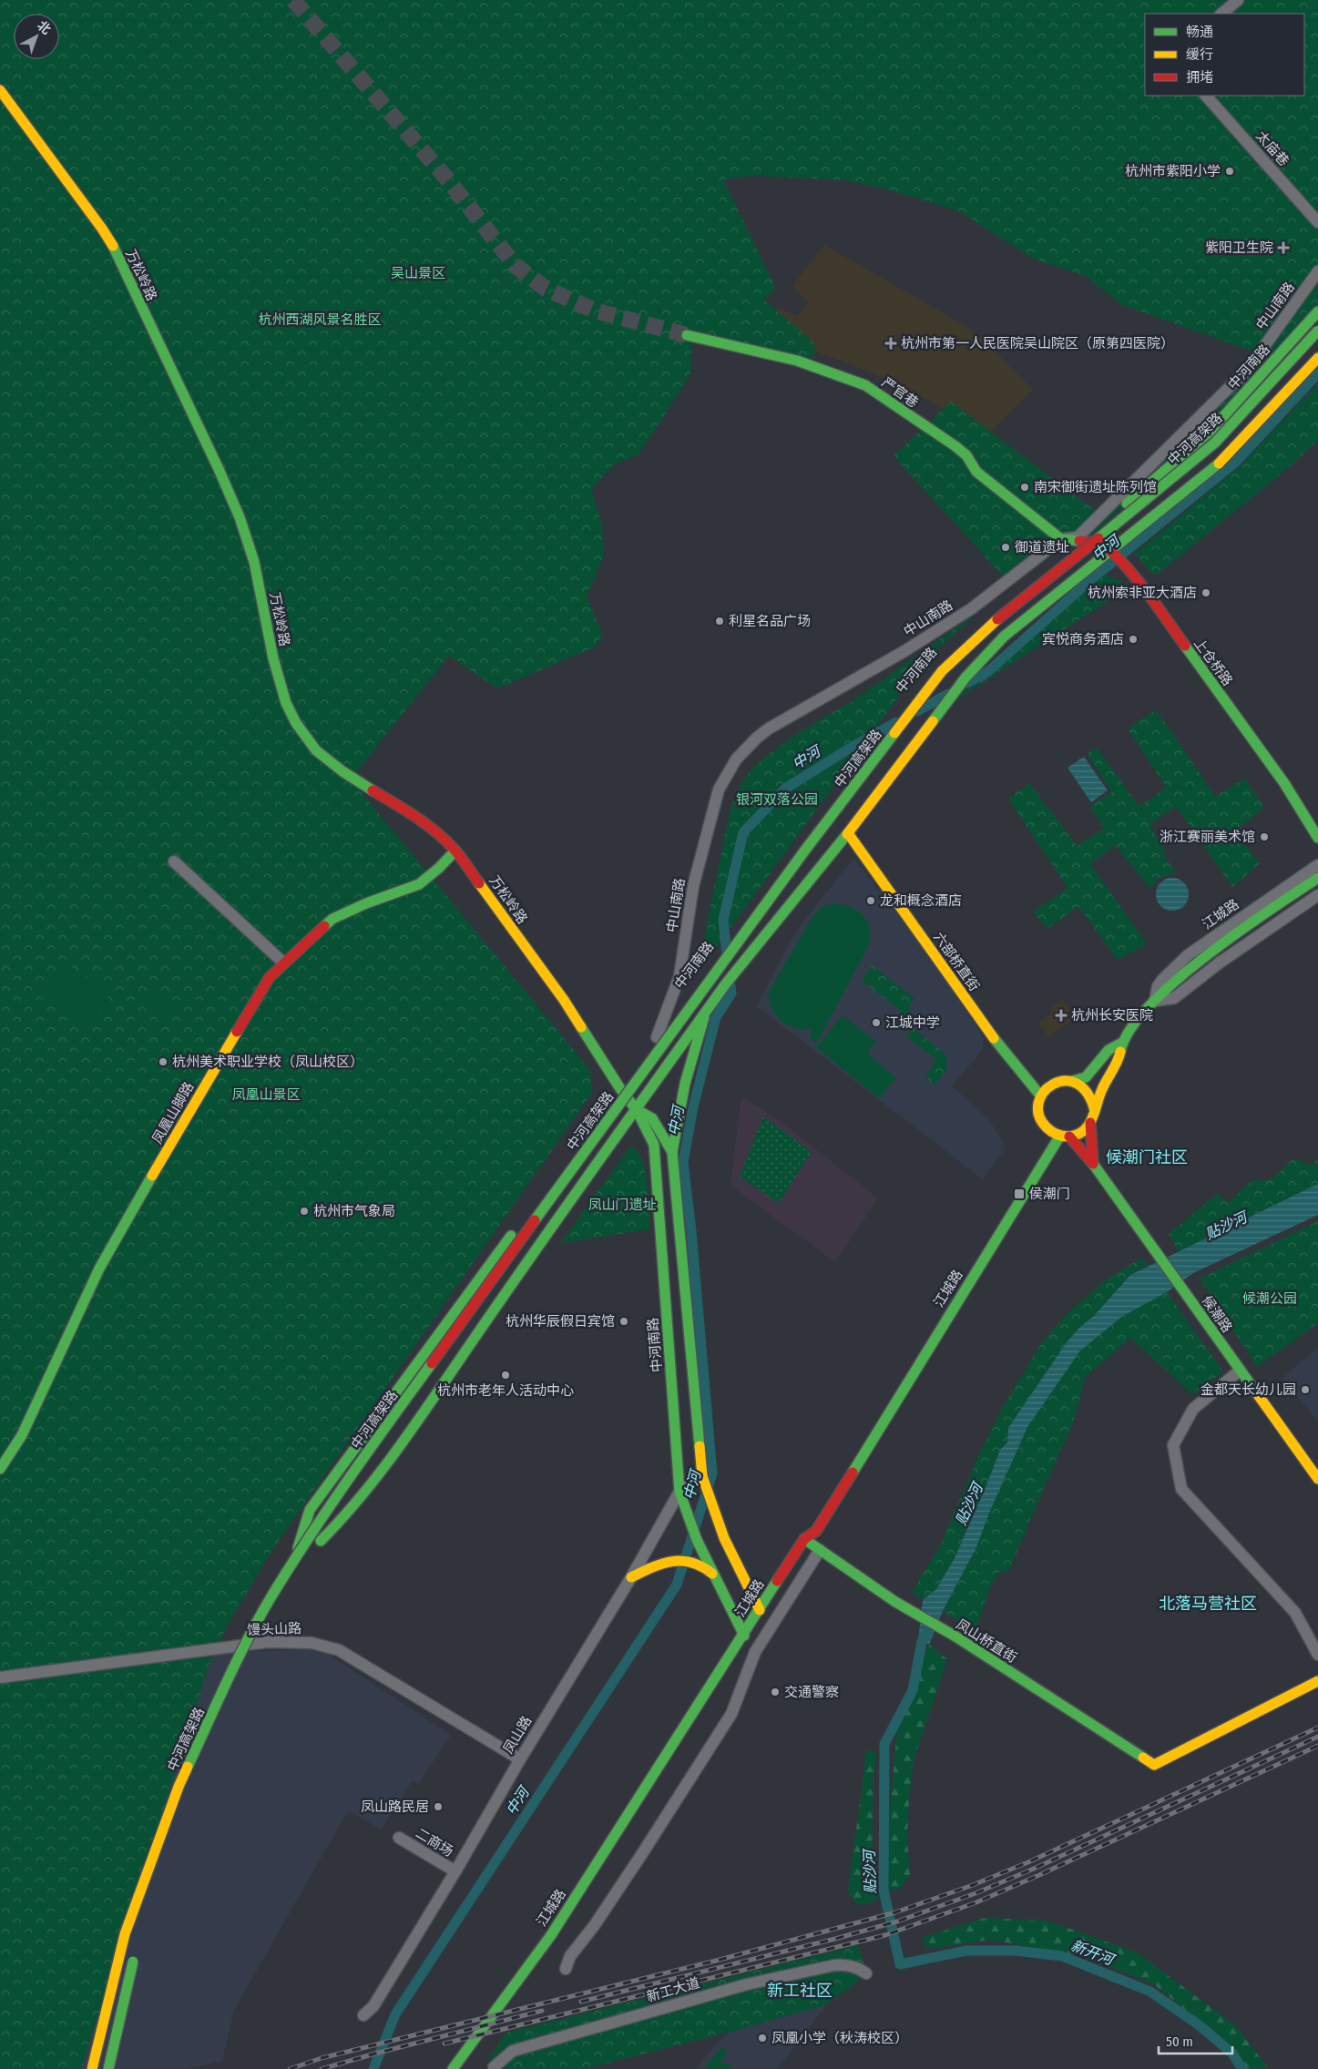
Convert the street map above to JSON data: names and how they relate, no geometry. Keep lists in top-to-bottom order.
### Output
{
  "streets": {
    "main road": [
      "万松岭路",
      "中河南路",
      "严官巷",
      "中河高架路",
      "上仓桥路",
      "江城路",
      "六部桥直街",
      "凤凰山脚路",
      "候潮路",
      "凤山桥直街"
    ],
    "street": [
      "太庙巷",
      "中山南路",
      "馒头山路",
      "凤山路",
      "二商场",
      "新工大道"
    ]
  },
  "crossings": [
    ["万松岭路", "中河南路"],
    ["万松岭路", "中河高架路"],
    ["万松岭路", "凤凰山脚路"],
    ["中山南路", "中河南路"],
    ["中山南路", "严官巷"],
    ["中山南路", "上仓桥路"],
    ["中河南路", "中河高架路"],
    ["中河南路", "上仓桥路"],
    ["中河南路", "江城路"],
    ["中河南路", "凤山路"],
    ["严官巷", "上仓桥路"],
    ["江城路", "六部桥直街"],
    ["江城路", "候潮路"],
    ["江城路", "凤山桥直街"],
    ["六部桥直街", "候潮路"],
    ["馒头山路", "凤山路"],
    ["凤山路", "二商场"]
  ],
  "districts": ["候潮门社区", "北落马营社区", "新工社区"],
  "water": ["中河", "贴沙河", "新开河"],
  "parks": [
    "吴山景区",
    "杭州西湖风景名胜区",
    "银河双落公园",
    "凤凰山景区",
    "凤山门遗址",
    "候潮公园"
  ],
  "places": {
    "other": [
      "杭州市紫阳小学",
      "南宋御街遗址陈列馆",
      "御道遗址",
      "杭州索非亚大酒店",
      "利星名品广场",
      "宾悦商务酒店",
      "浙江赛丽美术馆",
      "龙和概念酒店",
      "江城中学",
      "杭州美术职业学校（凤山校区）",
      "杭州市气象局",
      "杭州华辰假日宾馆",
      "杭州市老年人活动中心",
      "金都天长幼儿园",
      "交通警察",
      "凤山路民居",
      "凤凰小学（秋涛校区）"
    ],
    "health": ["紫阳卫生院", "杭州市第一人民医院吴山院区（原第四医院）", "杭州长安医院"],
    "transit": ["侯潮门"]
  },
  "legend": ["畅通", "缓行", "拥堵"],
  "scale_bar": "50 m",
  "north": "top right"
}
